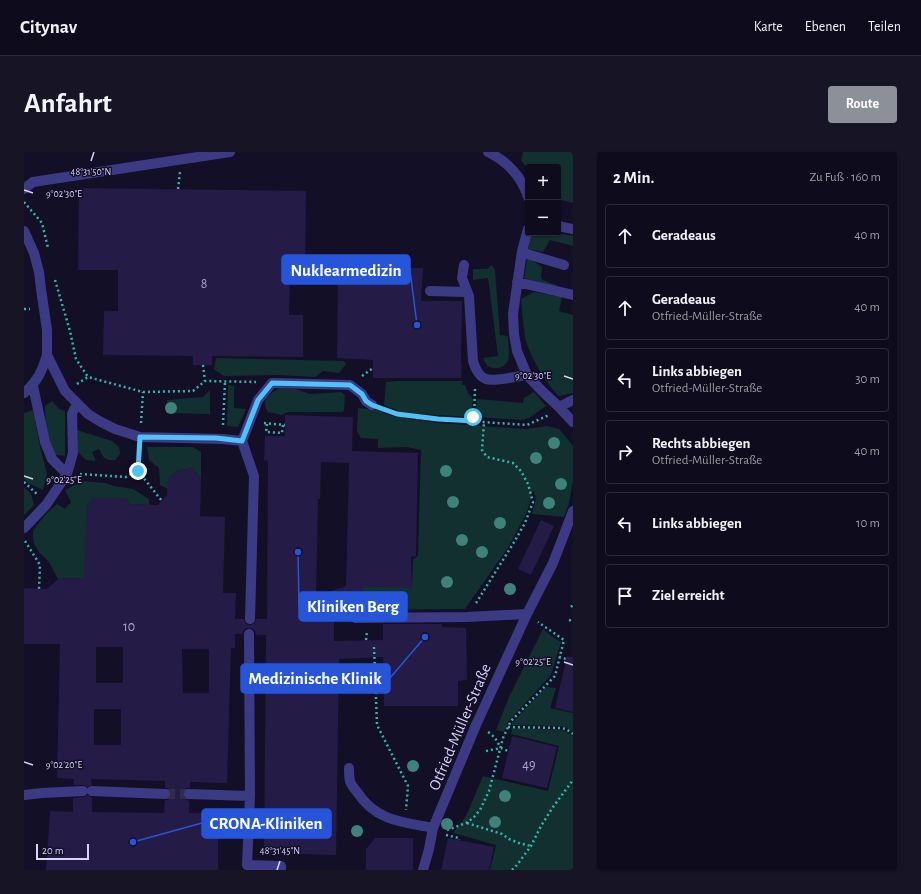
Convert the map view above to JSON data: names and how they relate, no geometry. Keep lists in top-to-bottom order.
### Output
{
  "streets": {
    "street": ["Otfried-Müller-Straße"]
  },
  "places": [
    "Nuklearmedizin",
    "Kliniken Berg",
    "Medizinische Klinik",
    "CRONA-Kliniken"
  ],
  "house_numbers": ["8", "10", "49"],
  "scale_bar": "20 m",
  "page": {
    "header": "Citynav",
    "nav": ["Karte", "Ebenen", "Teilen"],
    "buttons": "Route",
    "title": "Anfahrt",
    "heading": ["2 Min.", "Zu Fuß · 160 m"],
    "map_buttons": ["+", "−"],
    "list": [
      ["Geradeaus", "40 m"],
      ["Geradeaus", "Otfried-Müller-Straße", "40 m"],
      ["Links abbiegen", "Otfried-Müller-Straße", "30 m"],
      ["Rechts abbiegen", "Otfried-Müller-Straße", "40 m"],
      ["Links abbiegen", "10 m"],
      "Ziel erreicht"
    ],
    "scale": "20 m"
  },
  "coordinates": [
    "48°31'50\"N",
    "9°02'30\"E",
    "9°02'25\"E",
    "9°02'20\"E",
    "48°31'45\"N"
  ]
}
